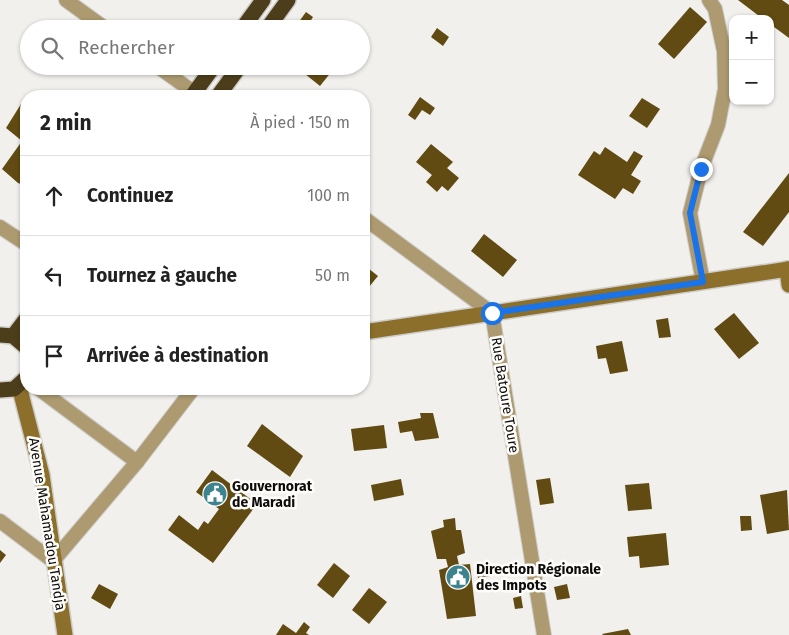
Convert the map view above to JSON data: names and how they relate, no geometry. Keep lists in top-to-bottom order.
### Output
{
  "streets": {
    "street": ["Rue Batoure Toure", "Avenue Mahamadou Tandja"]
  },
  "places": {
    "public building": ["Gouvernorat de Maradi", "Direction Régionale des Impots"]
  },
  "page": {
    "map_buttons": ["+", "−"],
    "search": "Rechercher",
    "heading": ["2 min", "À pied · 150 m"],
    "list": [
      ["Continuez", "100 m"],
      ["Tournez à gauche", "50 m"],
      "Arrivée à destination"
    ]
  }
}
